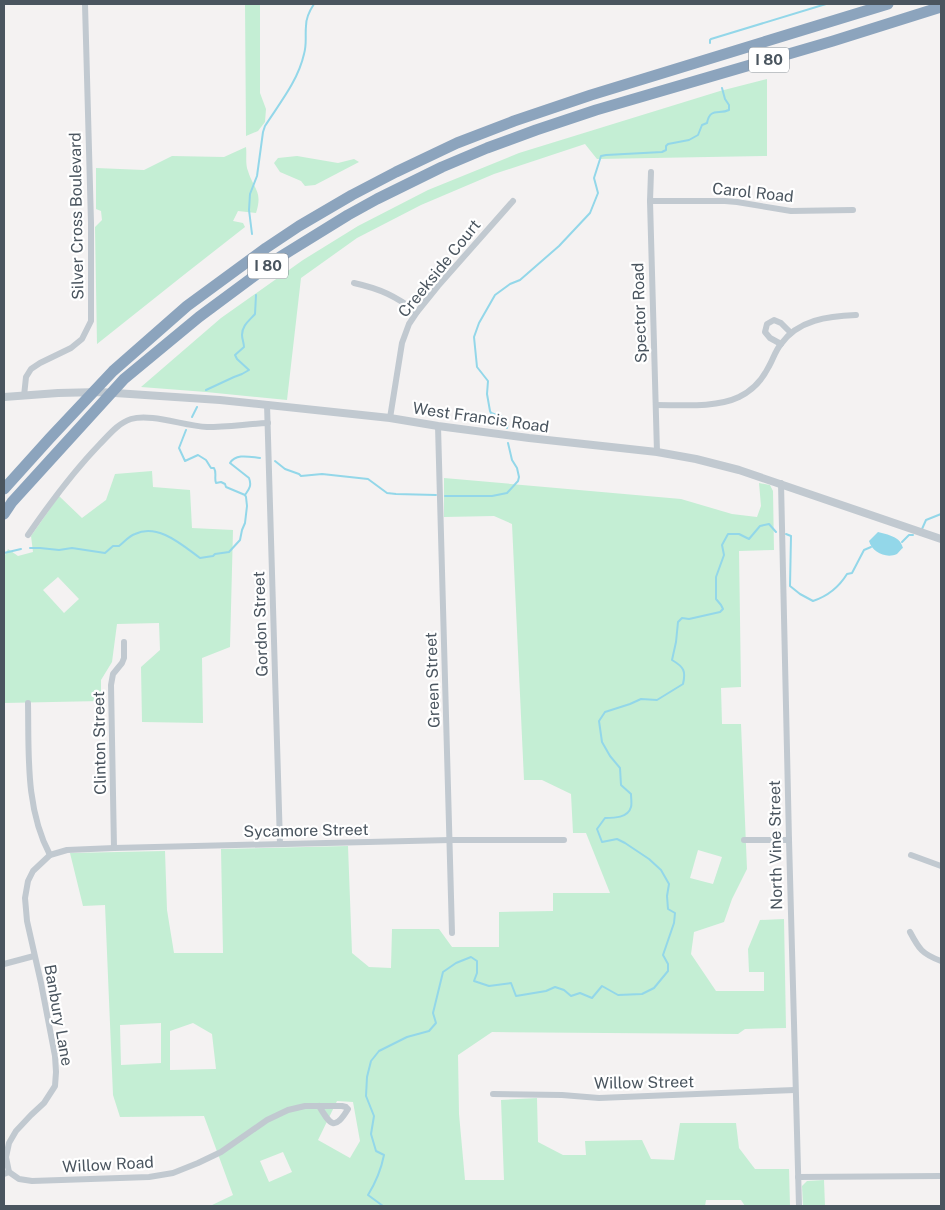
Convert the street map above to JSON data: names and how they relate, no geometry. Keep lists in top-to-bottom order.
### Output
{
  "streets": {
    "highway": ["I 80"],
    "street": [
      "Carol Road",
      "Silver Cross Boulevard",
      "Creekside Court",
      "Spector Road",
      "West Francis Road",
      "Gordon Street",
      "Green Street",
      "Clinton Street",
      "Sycamore Street",
      "North Vine Street",
      "Banbury Lane",
      "Willow Street",
      "Willow Road"
    ]
  },
  "crossings": [
    ["Carol Road", "Spector Road"],
    ["Silver Cross Boulevard", "West Francis Road"],
    ["Creekside Court", "West Francis Road"],
    ["Spector Road", "West Francis Road"],
    ["West Francis Road", "Gordon Street"],
    ["West Francis Road", "Green Street"],
    ["West Francis Road", "North Vine Street"],
    ["Gordon Street", "Sycamore Street"],
    ["Green Street", "Sycamore Street"],
    ["Clinton Street", "Sycamore Street"],
    ["Sycamore Street", "Banbury Lane"],
    ["North Vine Street", "Willow Street"],
    ["Banbury Lane", "Willow Road"]
  ]
}
